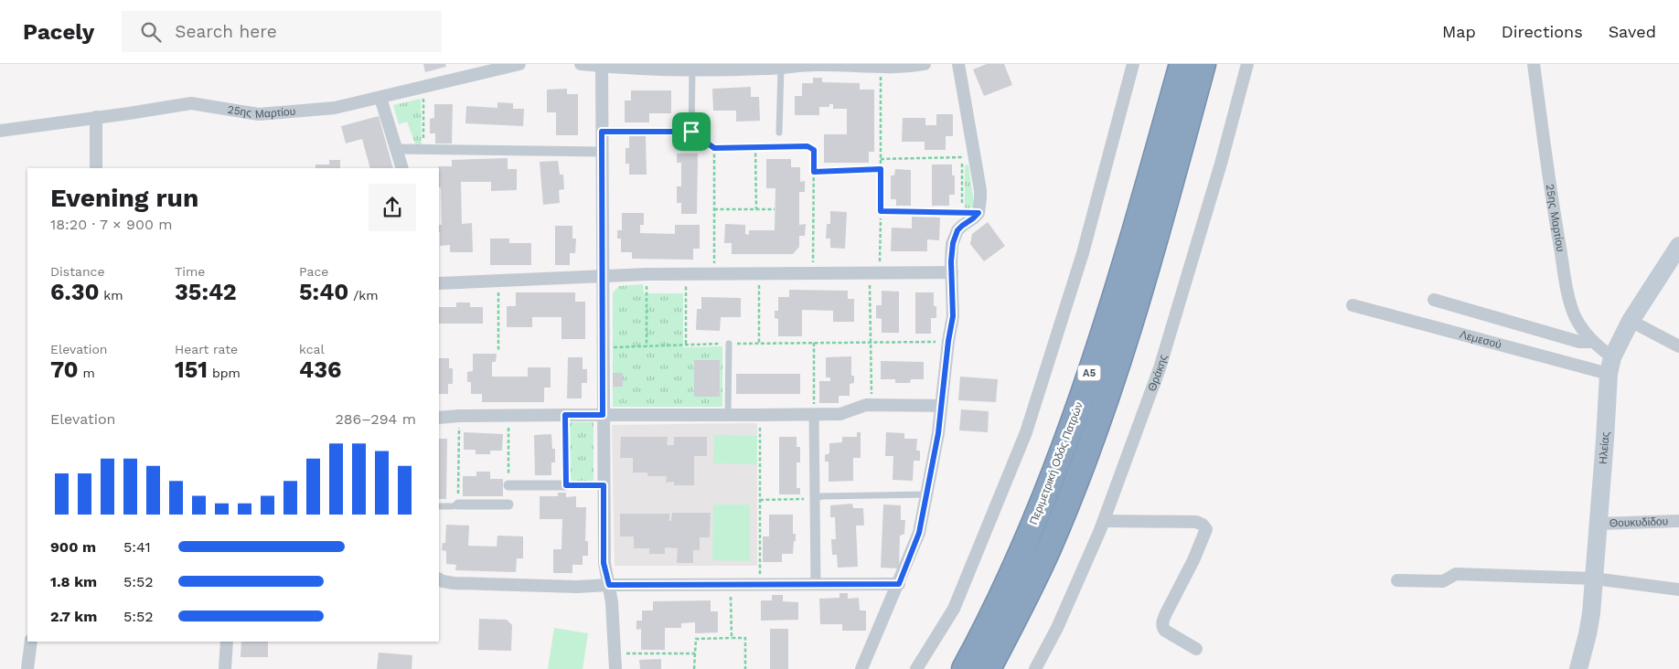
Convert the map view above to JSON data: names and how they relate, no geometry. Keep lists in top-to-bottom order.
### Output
{
  "streets": {
    "highway": ["Α5", "Περιμετρική Οδός Πατρών"],
    "main road": ["Ηλείας"],
    "street": [
      "25ης Μαρτίου",
      "Λεμεσού",
      "Θράκης",
      "Θουκυδίδου"
    ]
  },
  "crossings": [
    ["25ης Μαρτίου", "Λεμεσού"],
    ["25ης Μαρτίου", "Ηλείας"],
    ["Λεμεσού", "Ηλείας"],
    ["Ηλείας", "Θουκυδίδου"]
  ],
  "page": {
    "header": "Pacely",
    "search": "Search here",
    "nav": ["Map", "Directions", "Saved"],
    "heading": ["Evening run", "18:20 · 7 × 900 m"],
    "stats": [
      ["Distance", "6.30 km"],
      ["Time", "35:42"],
      ["Pace", "5:40 /km"],
      ["Elevation", "70 m"],
      ["Heart rate", "151 bpm"],
      ["kcal", "436"]
    ],
    "chart": ["Elevation", "286–294 m"],
    "list": [
      {
        "name": "900 m",
        "note": "5:41"
      },
      {
        "name": "1.8 km",
        "note": "5:52"
      },
      {
        "name": "2.7 km",
        "note": "5:52"
      }
    ]
  }
}
